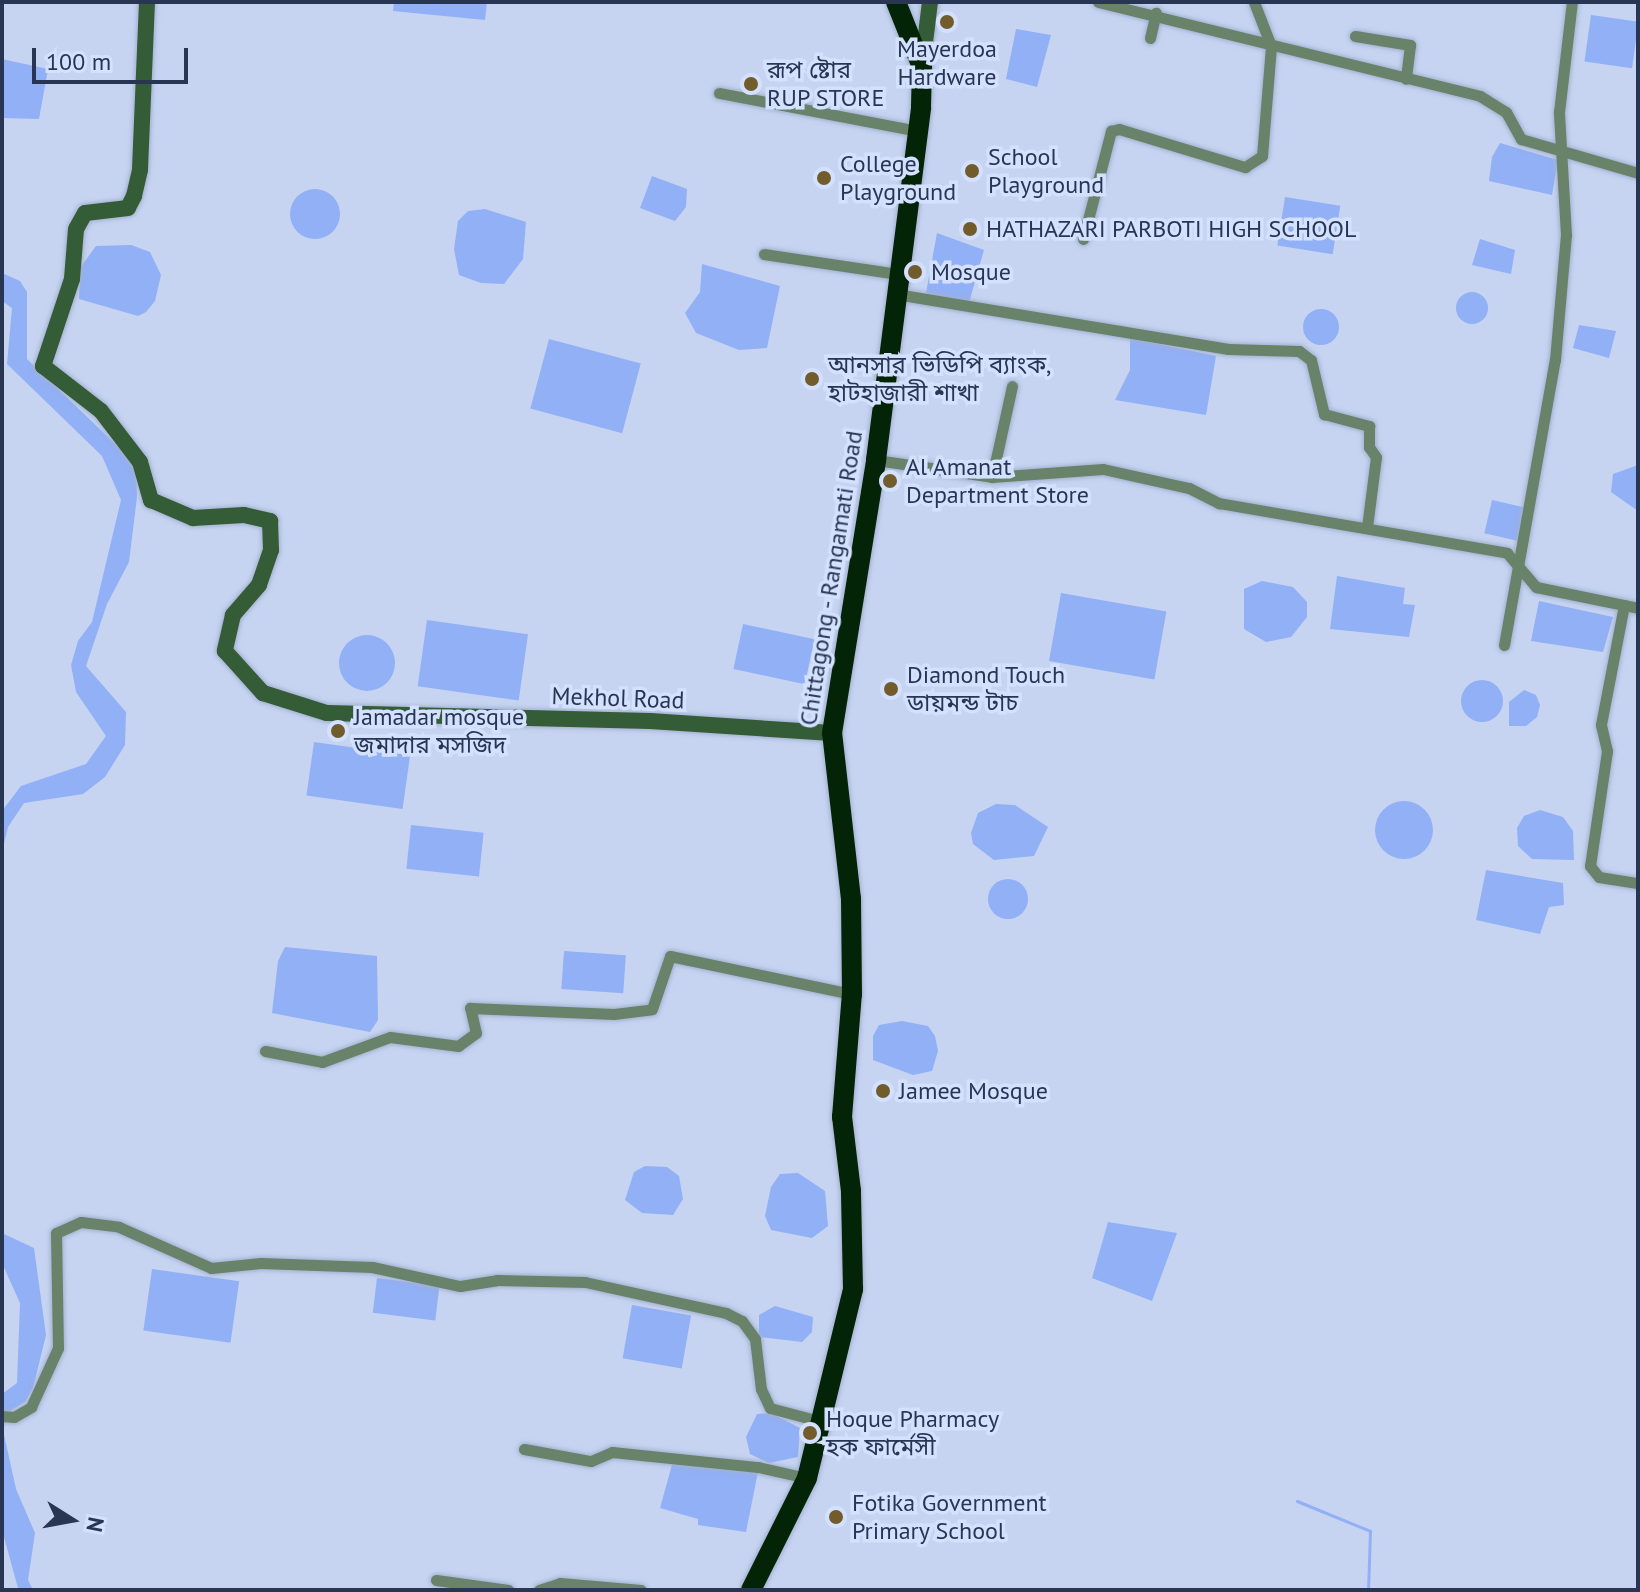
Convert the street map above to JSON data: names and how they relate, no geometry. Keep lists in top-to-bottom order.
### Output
{
  "streets": {
    "highway": ["Chittagong - Rangamati Road"],
    "street": ["Mekhol Road"]
  },
  "crossings": [
    ["Chittagong - Rangamati Road", "Mekhol Road"]
  ],
  "places": [
    "Mayerdoa Hardware",
    "রূপ ষ্টোর RUP STORE",
    "School Playground",
    "College Playground",
    "HATHAZARI PARBOTI HIGH SCHOOL",
    "Mosque",
    "আনসার ভিডিপি ব্যাংক, হাটহাজারী শাখা",
    "Al Amanat Department Store",
    "Diamond Touch ডায়মন্ড টাচ",
    "Jamadar mosque জমাদার মসজিদ",
    "Jamee Mosque",
    "Hoque Pharmacy হক ফার্মেসী",
    "Fotika Government Primary School"
  ],
  "scale_bar": "100 m",
  "north": "right"
}
